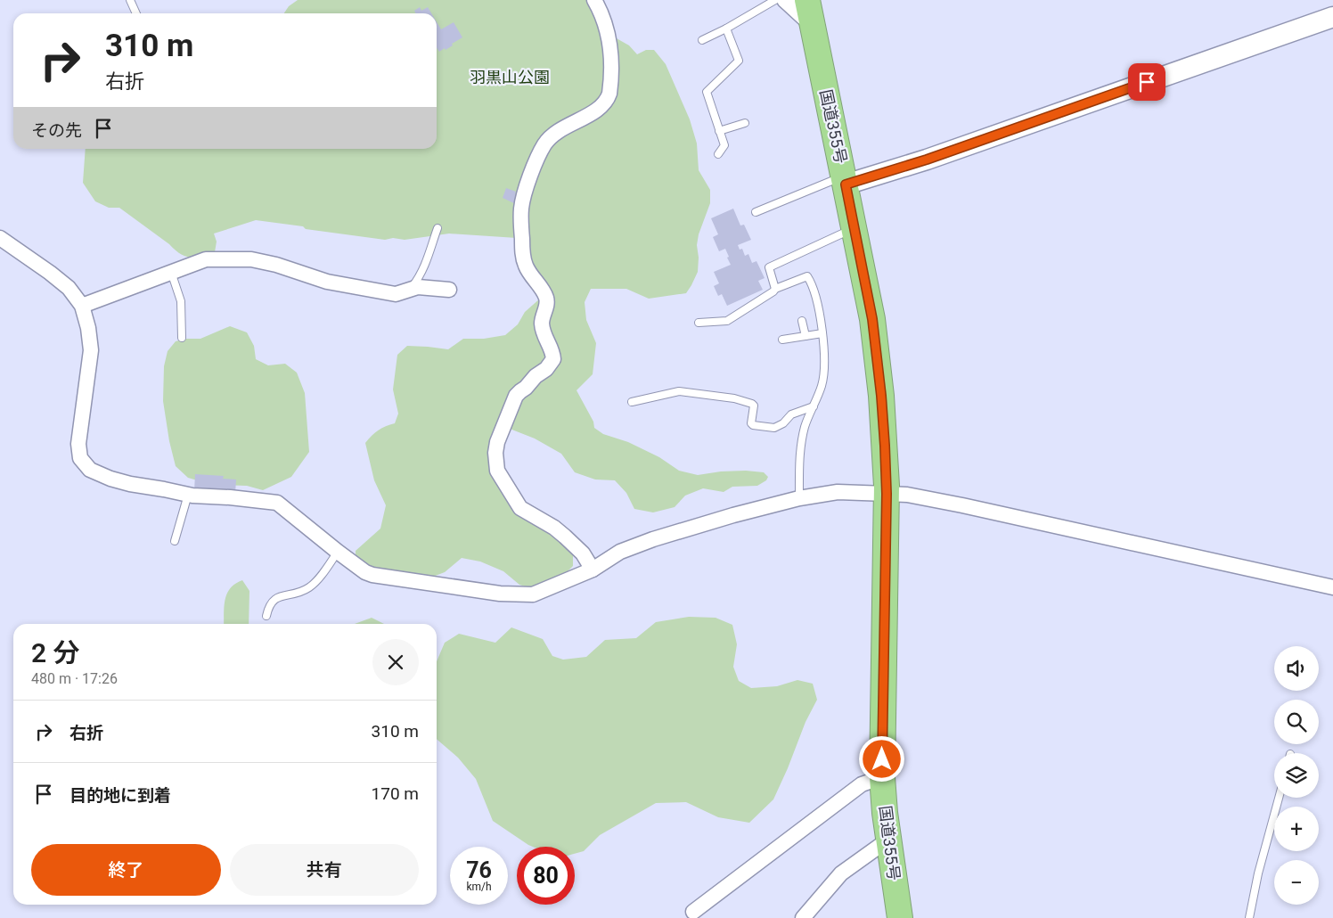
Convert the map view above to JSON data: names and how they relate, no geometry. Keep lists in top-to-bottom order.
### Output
{
  "streets": {
    "highway": ["国道355号"]
  },
  "parks": ["羽黒山公園"],
  "page": {
    "turn": ["310 m", "右折"],
    "then": "その先",
    "heading": ["2 分", "480 m · 17:26"],
    "map_buttons": ["+", "−"],
    "list": [
      {
        "name": "右折",
        "value": "310 m"
      },
      {
        "name": "目的地に到着",
        "value": "170 m"
      }
    ],
    "buttons": ["終了", "共有"],
    "speed": "76 km/h",
    "limit": "80"
  }
}
